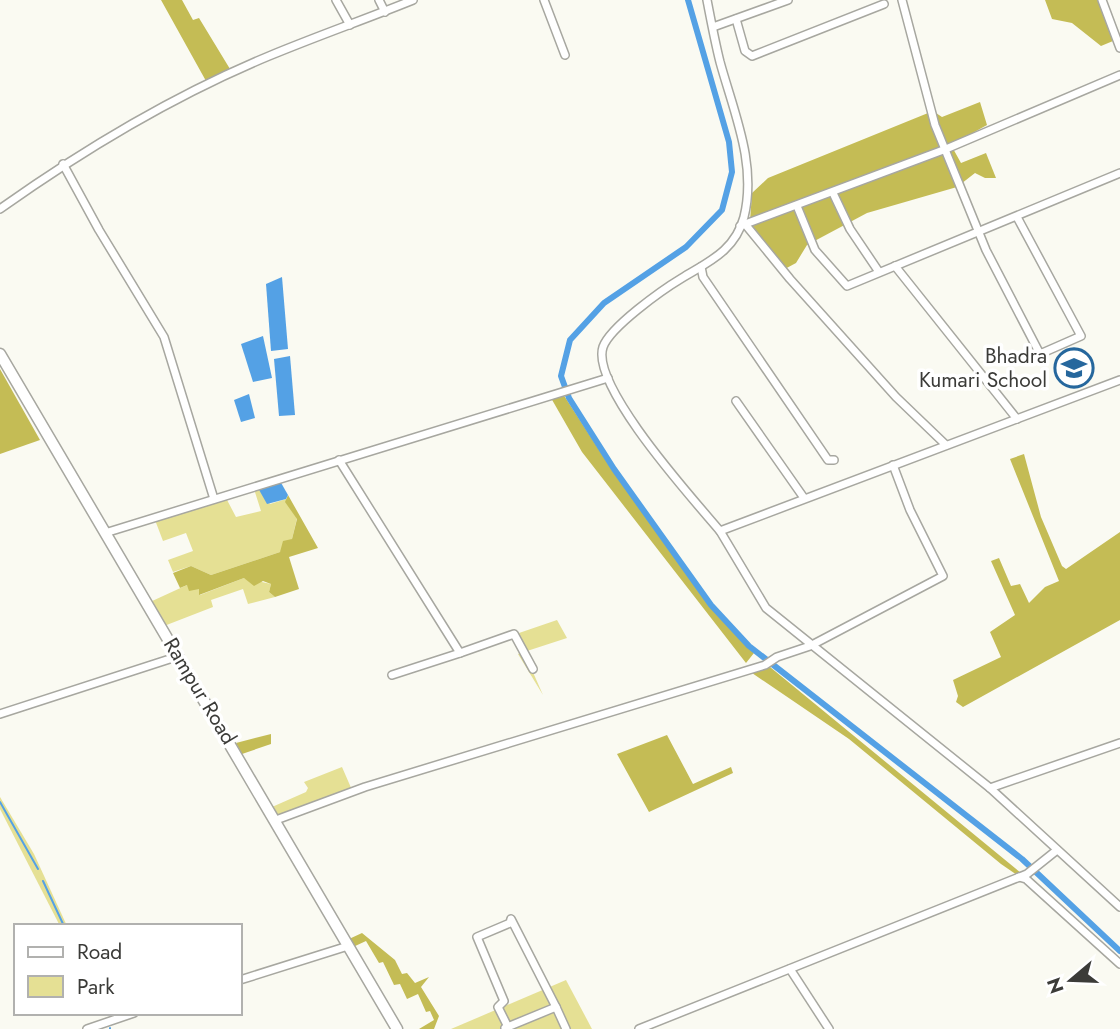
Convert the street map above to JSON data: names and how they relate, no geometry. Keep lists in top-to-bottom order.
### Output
{
  "streets": {
    "main road": ["Rampur Road"]
  },
  "places": {
    "school or university": ["Bhadra Kumari School"]
  },
  "legend": ["Road", "Park"],
  "north": "left"
}
